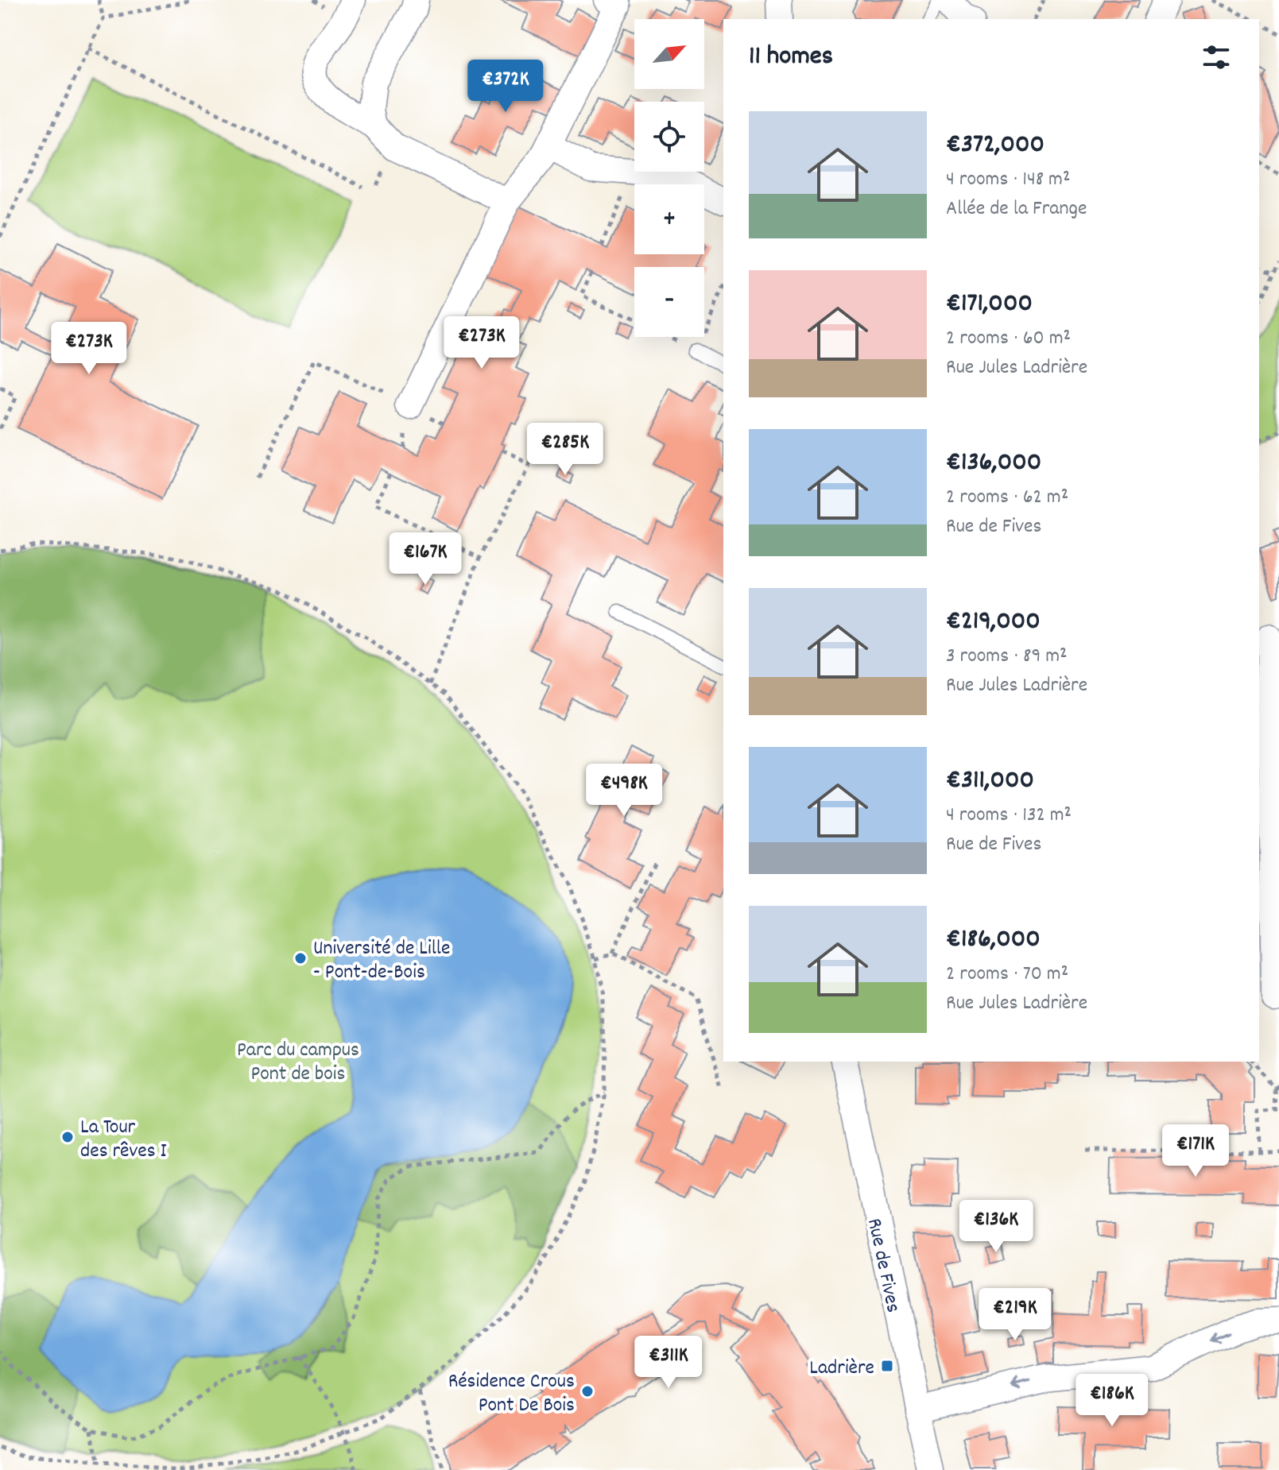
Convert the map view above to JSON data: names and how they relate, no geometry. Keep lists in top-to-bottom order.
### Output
{
  "streets": {
    "street": ["Rue de Fives"]
  },
  "parks": ["Parc du campus Pont de bois"],
  "places": {
    "other": ["Université de Lille - Pont-de-Bois", "La Tour des rêves I", "Résidence Crous Pont De Bois"],
    "transit": ["Ladrière"]
  },
  "north": "top right",
  "page": {
    "map_buttons": ["+", "−"],
    "heading": "11 homes",
    "price": [
      "€372K",
      "€273K",
      "€273K",
      "€285K",
      "€167K",
      "€498K",
      "€171K",
      "€136K",
      "€219K",
      "€311K",
      "€186K"
    ],
    "list": [
      {
        "name": "€372,000",
        "note": "4 rooms · 148 m² · Allée de la Frange"
      },
      {
        "name": "€171,000",
        "note": "2 rooms · 60 m² · Rue Jules Ladrière"
      },
      {
        "name": "€136,000",
        "note": "2 rooms · 62 m² · Rue de Fives"
      },
      {
        "name": "€219,000",
        "note": "3 rooms · 89 m² · Rue Jules Ladrière"
      },
      {
        "name": "€311,000",
        "note": "4 rooms · 132 m² · Rue de Fives"
      },
      {
        "name": "€186,000",
        "note": "2 rooms · 70 m² · Rue Jules Ladrière"
      }
    ]
  }
}
